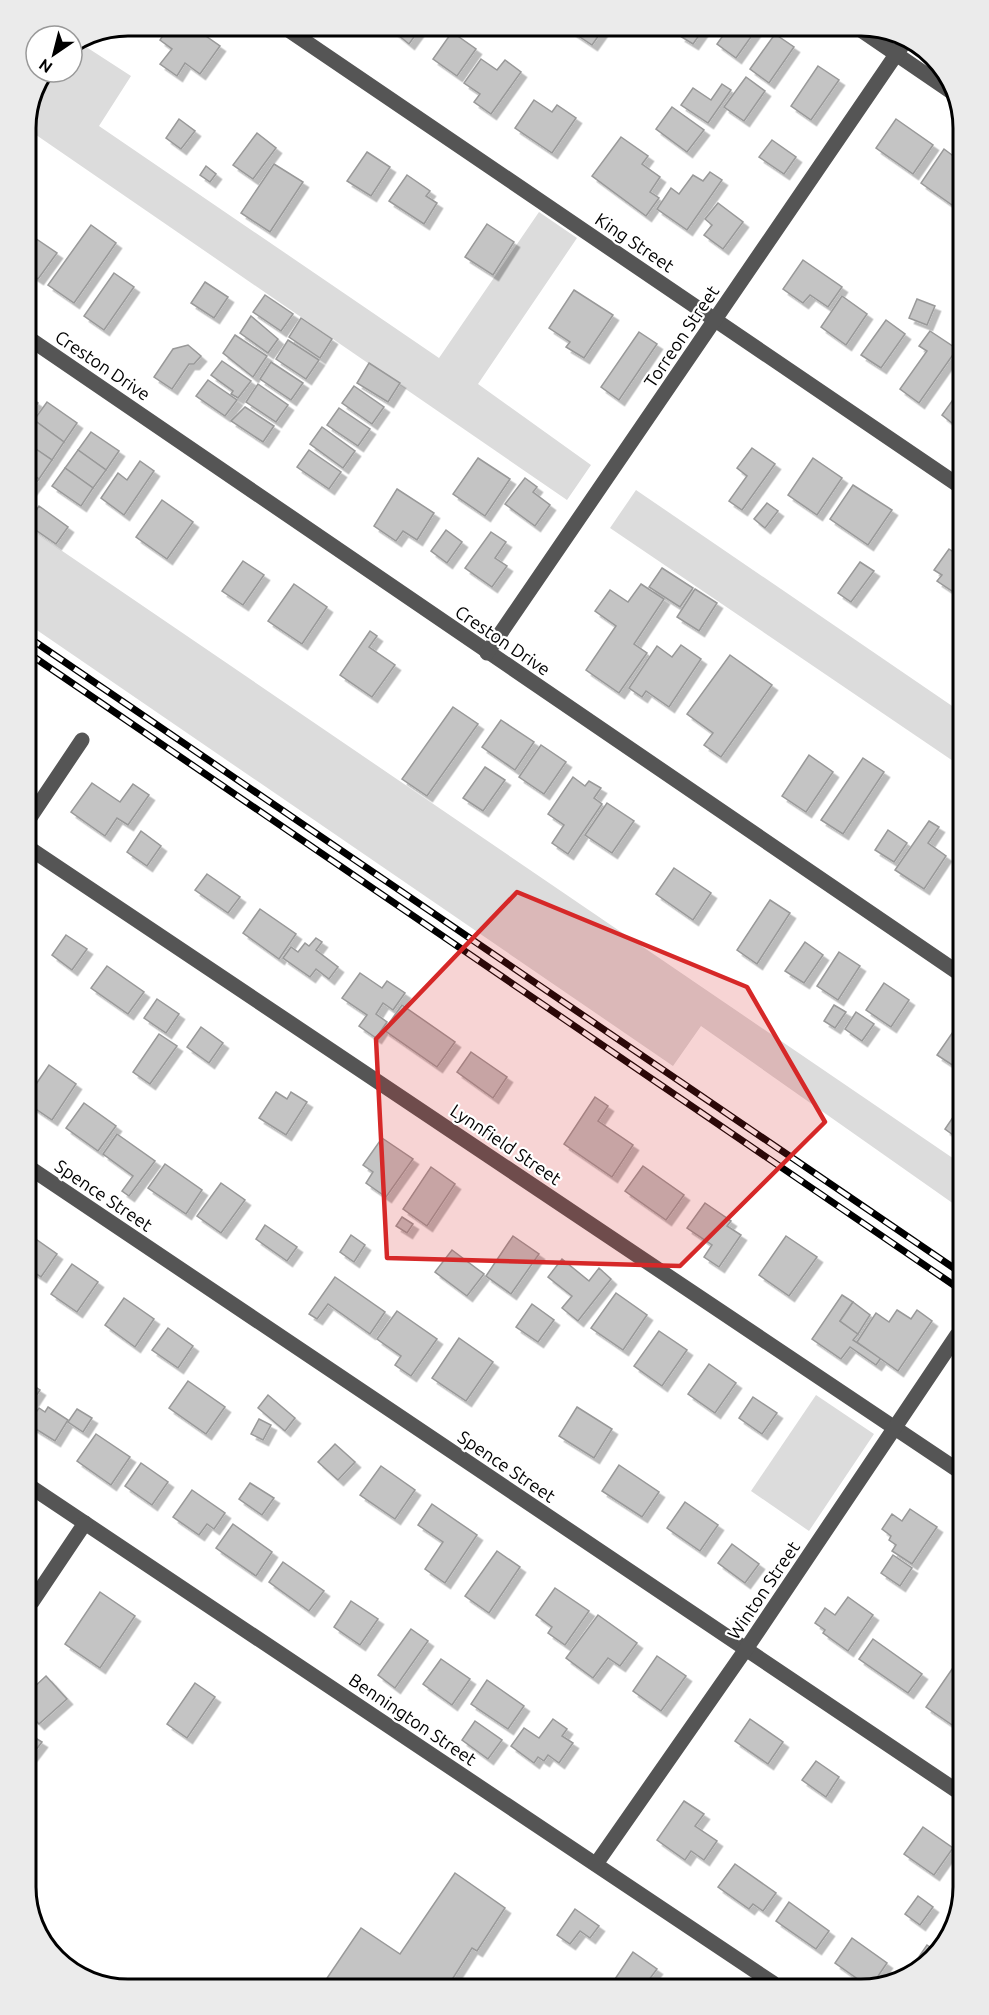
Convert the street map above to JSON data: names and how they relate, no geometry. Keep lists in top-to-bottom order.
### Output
{
  "streets": {
    "street": [
      "King Street",
      "Torreon Street",
      "Creston Drive",
      "Lynnfield Street",
      "Spence Street",
      "Winton Street",
      "Bennington Street"
    ]
  },
  "crossings": [
    ["King Street", "Torreon Street"],
    ["Torreon Street", "Creston Drive"],
    ["Lynnfield Street", "Winton Street"],
    ["Spence Street", "Winton Street"],
    ["Winton Street", "Bennington Street"]
  ],
  "north": "bottom left"
}
